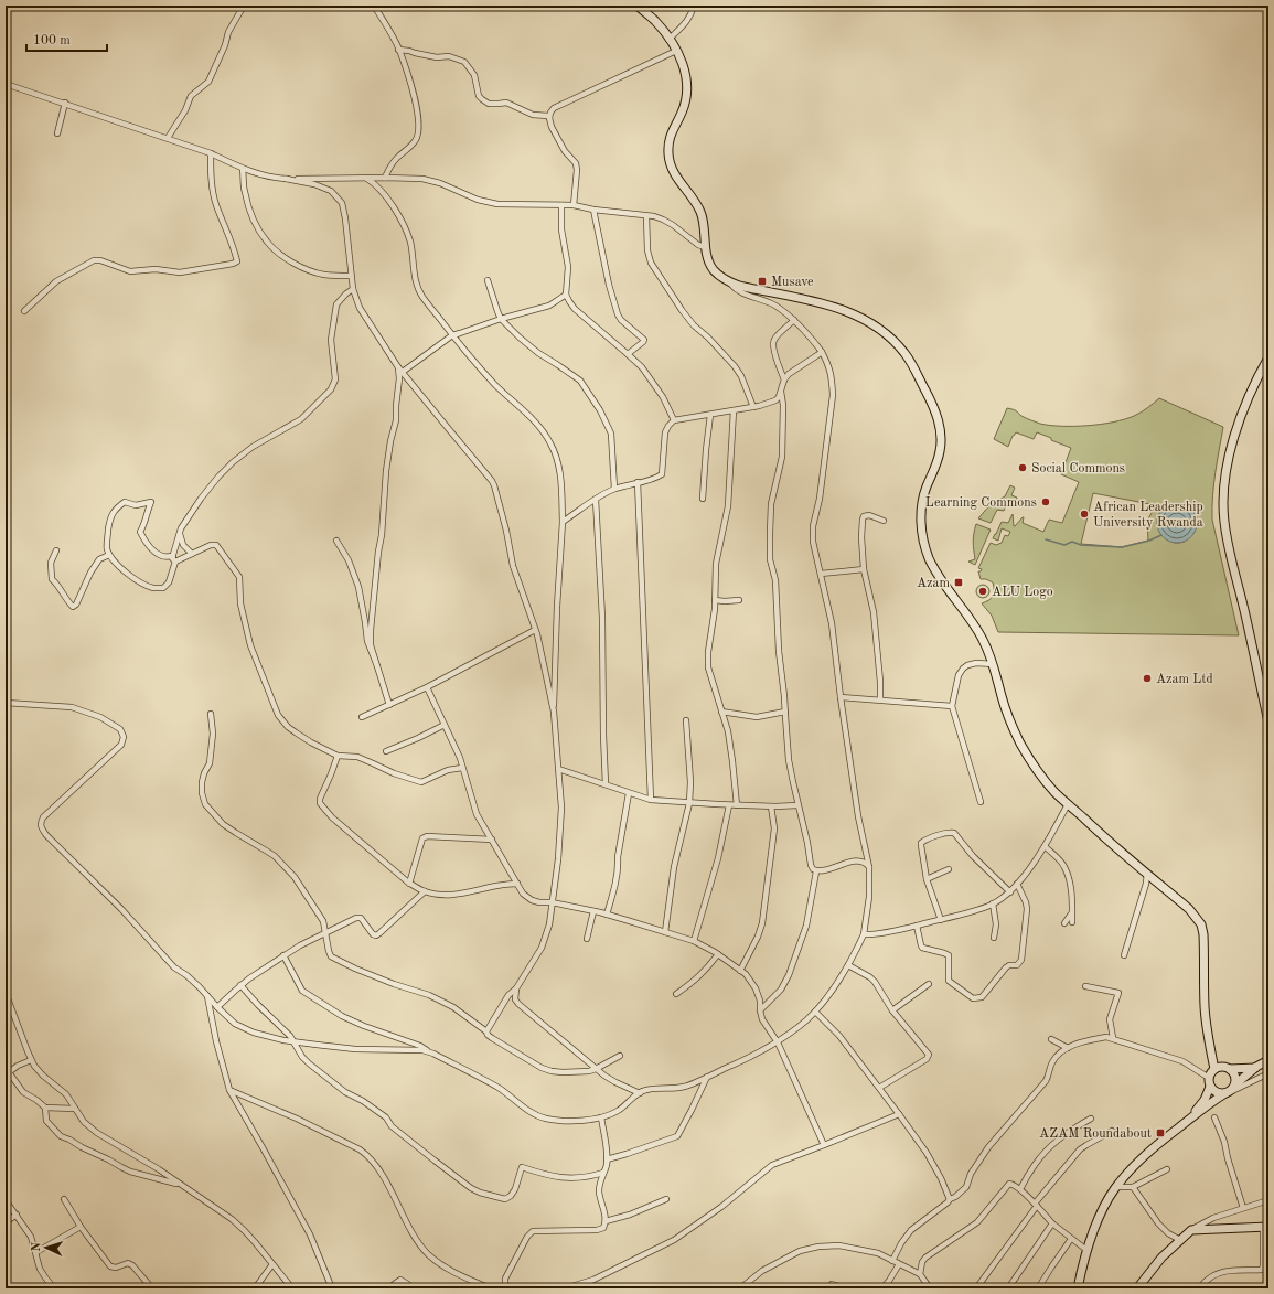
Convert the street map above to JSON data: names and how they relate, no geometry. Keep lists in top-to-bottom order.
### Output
{
  "places": {
    "transit": ["Musave", "Azam", "AZAM Roundabout"],
    "other": [
      "Social Commons",
      "Learning Commons",
      "African Leadership University Rwanda",
      "ALU Logo",
      "Azam Ltd"
    ]
  },
  "scale_bar": "100 m",
  "north": "left"
}
